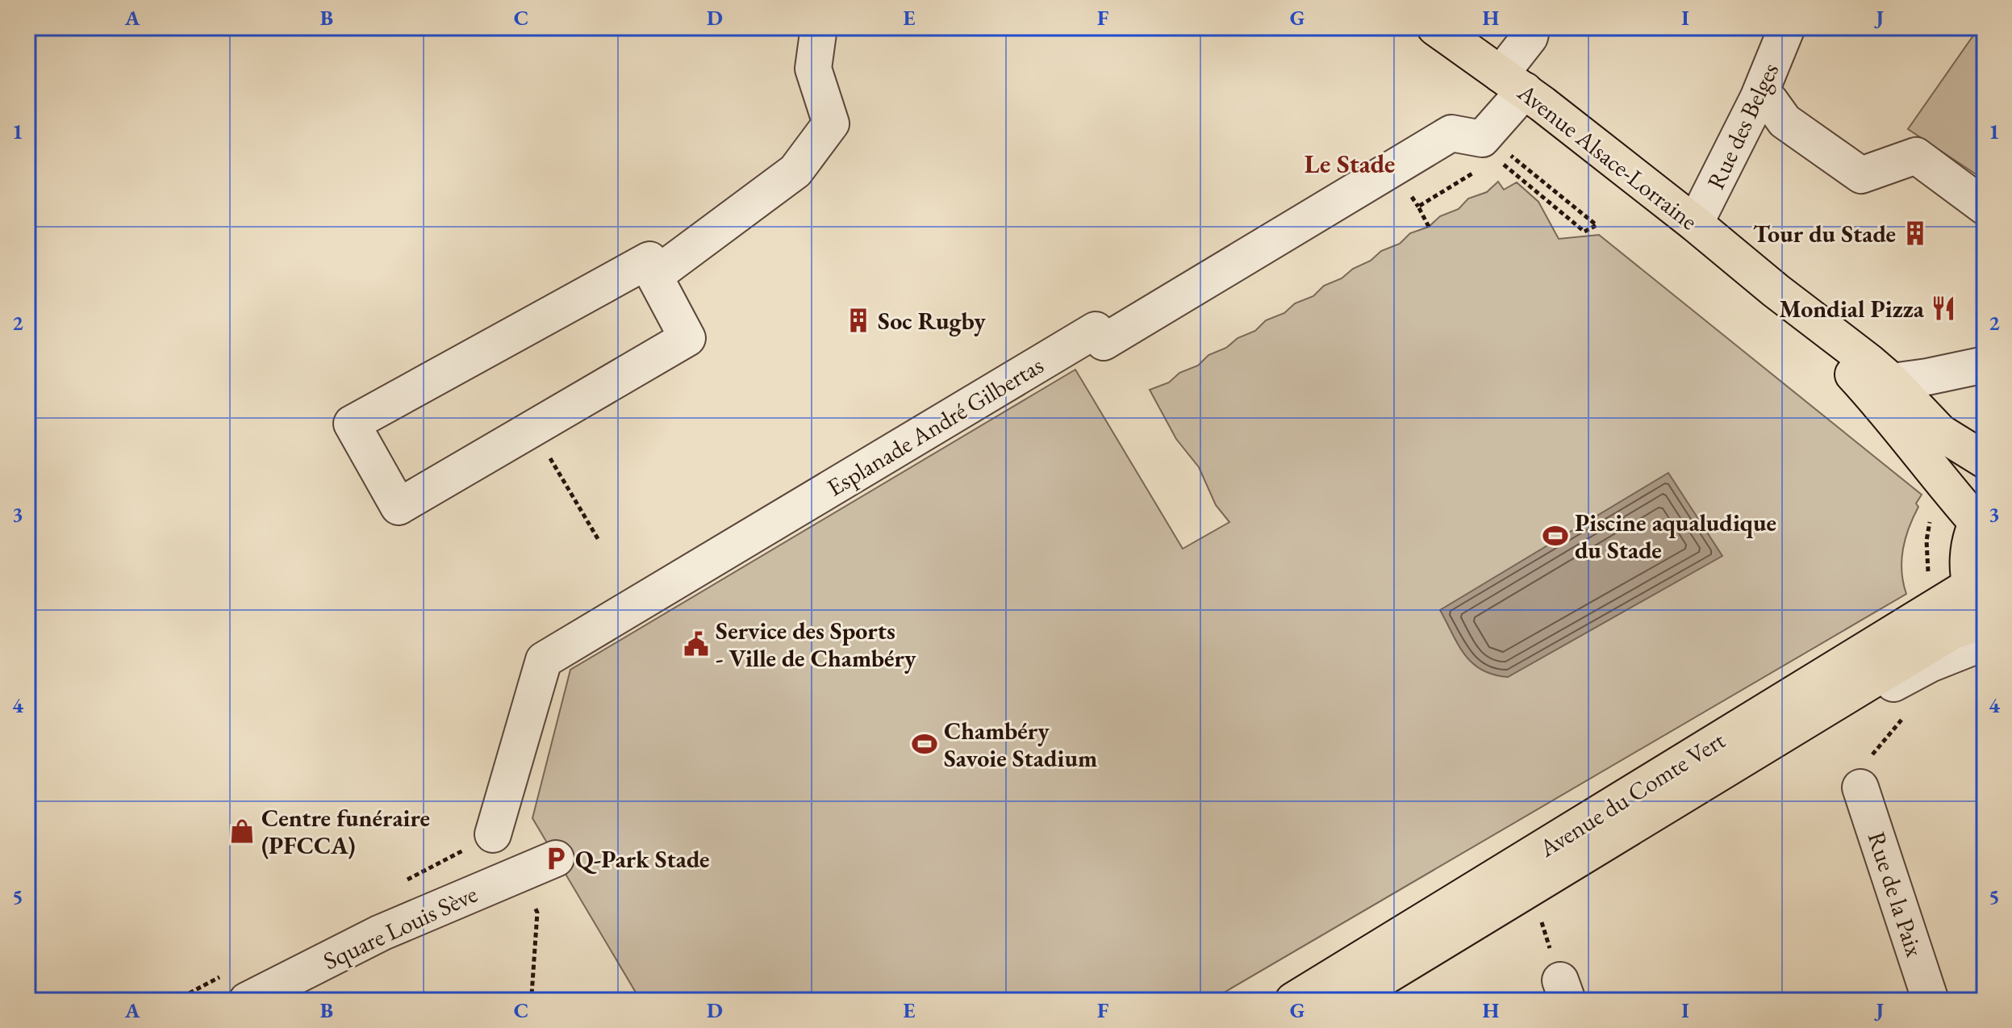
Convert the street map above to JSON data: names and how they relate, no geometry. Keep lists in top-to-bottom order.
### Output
{
  "streets": {
    "main road": ["Avenue Alsace-Lorraine", "Avenue du Comte Vert"],
    "street": [
      "Rue des Belges",
      "Esplanade André Gilbertas",
      "Rue de la Paix",
      "Square Louis Sève"
    ]
  },
  "crossings": [
    ["Rue des Belges", "Avenue Alsace-Lorraine"]
  ],
  "districts": ["Le Stade"],
  "places": {
    "building": ["Tour du Stade", "Soc Rugby"],
    "restaurant": ["Mondial Pizza"],
    "sports": ["Piscine aqualudique du Stade", "Chambéry Savoie Stadium"],
    "public building": ["Service des Sports - Ville de Chambéry"],
    "shop": ["Centre funéraire (PFCCA)"],
    "parking": ["Q-Park Stade"]
  },
  "grid": {
    "columns": [
      "A",
      "B",
      "C",
      "D",
      "E",
      "F",
      "G",
      "H",
      "I",
      "J"
    ],
    "rows": [
      "1",
      "2",
      "3",
      "4",
      "5"
    ]
  }
}
